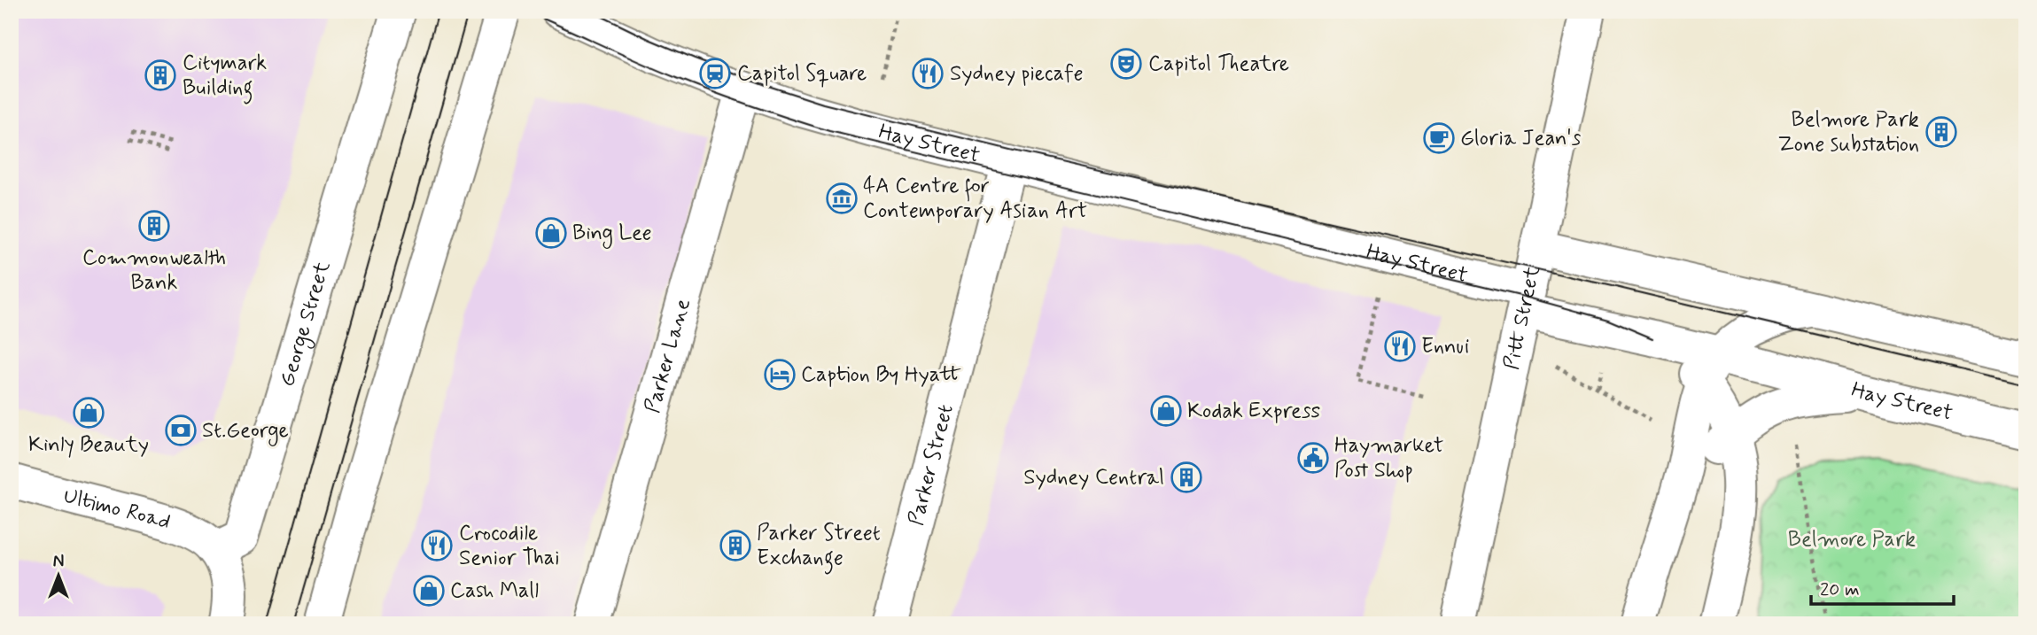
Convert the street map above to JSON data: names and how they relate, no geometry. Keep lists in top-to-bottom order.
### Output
{
  "streets": {
    "street": [
      "Hay Street",
      "Pitt Street",
      "George Street",
      "Parker Lane",
      "Parker Street",
      "Ultimo Road"
    ]
  },
  "crossings": [
    ["Hay Street", "Pitt Street"],
    ["Hay Street", "Parker Lane"],
    ["Hay Street", "Parker Street"],
    ["George Street", "Ultimo Road"]
  ],
  "parks": ["Belmore Park"],
  "places": {
    "theatre": ["Capitol Theatre"],
    "station": ["Capitol Square"],
    "restaurant": ["Sydney piecafe", "Ennui", "Crocodile Senior Thai"],
    "building": [
      "Citymark Building",
      "Belmore Park Zone substation",
      "Commonwealth Bank",
      "Sydney Central",
      "Parker Street Exchange"
    ],
    "cafe": ["Gloria Jean's"],
    "museum": ["4A Centre for Contemporary Asian Art"],
    "shop": [
      "Bing Lee",
      "Kodak Express",
      "Kinly Beauty",
      "Cash Mall"
    ],
    "hotel": ["Caption By Hyatt"],
    "bank": ["St.George"],
    "public building": ["Haymarket Post Shop"]
  },
  "scale_bar": "20 m",
  "north": "top"
}
